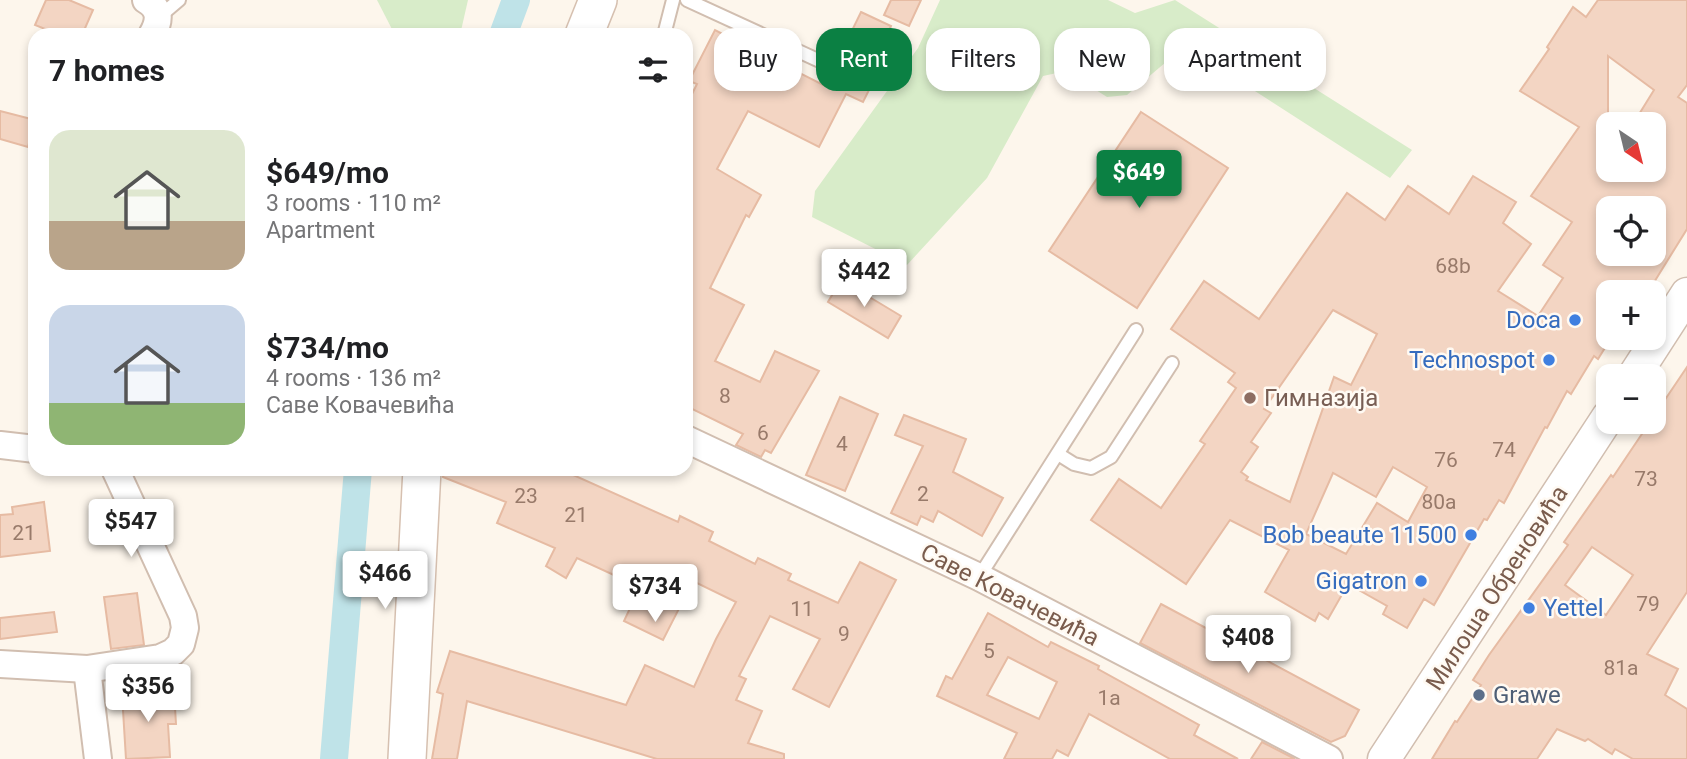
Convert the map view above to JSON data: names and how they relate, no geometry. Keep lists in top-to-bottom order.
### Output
{
  "streets": {
    "street": ["Милоша Обреновића", "Саве Ковачевића"]
  },
  "places": [
    "Doca",
    "Technospot",
    "Гимназија",
    "Bob beaute 11500",
    "Gigatron",
    "Yettel",
    "Grawe"
  ],
  "house_numbers": [
    "68b",
    "8",
    "6",
    "4",
    "74",
    "76",
    "73",
    "2",
    "23",
    "80a",
    "21",
    "21",
    "79",
    "11",
    "9",
    "5",
    "81a",
    "1a"
  ],
  "north": "bottom right",
  "page": {
    "chip": [
      "Buy",
      "Rent",
      "Filters",
      "New",
      "Apartment"
    ],
    "heading": "7 homes",
    "map_buttons": ["+", "−"],
    "list": [
      {
        "name": "$649/mo",
        "note": "3 rooms · 110 m² · Apartment"
      },
      {
        "name": "$734/mo",
        "note": "4 rooms · 136 m² · Саве Ковачевића"
      }
    ],
    "price": [
      "$649",
      "$442",
      "$547",
      "$466",
      "$734",
      "$408",
      "$356"
    ]
  }
}
